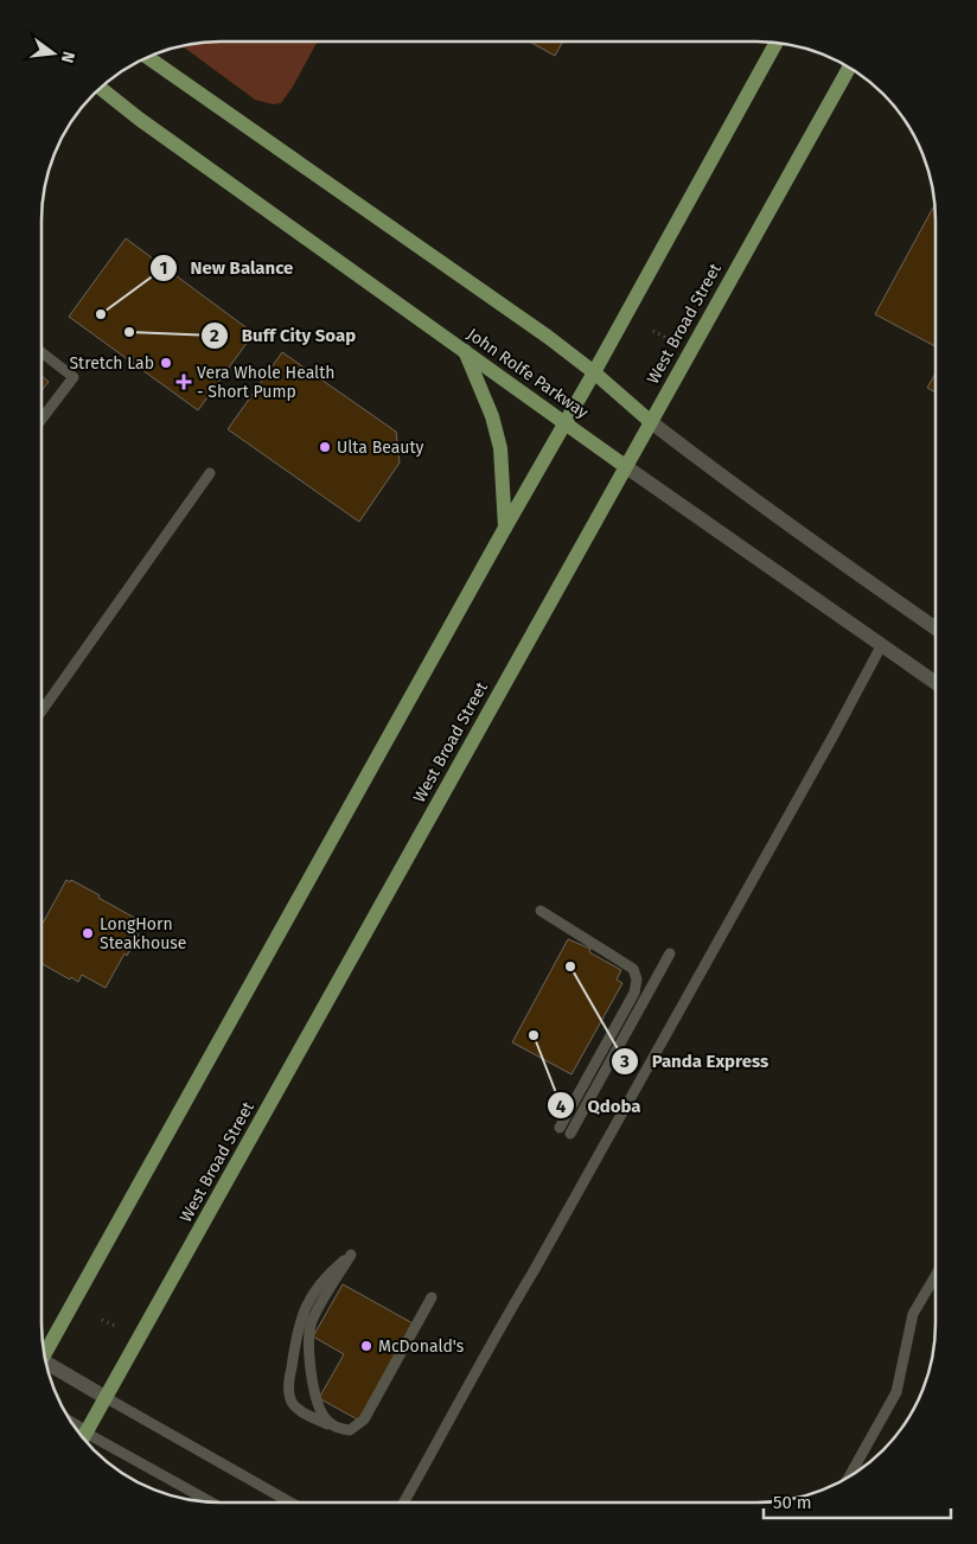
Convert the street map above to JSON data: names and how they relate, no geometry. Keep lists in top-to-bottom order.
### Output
{
  "streets": {
    "main road": ["West Broad Street", "John Rolfe Parkway"]
  },
  "crossings": [
    ["West Broad Street", "John Rolfe Parkway"]
  ],
  "places": {
    "other": [
      "New Balance",
      "Buff City Soap",
      "Stretch Lab",
      "Ulta Beauty",
      "LongHorn Steakhouse",
      "Panda Express",
      "Qdoba",
      "McDonald's"
    ],
    "health": ["Vera Whole Health - Short Pump"]
  },
  "scale_bar": "50 m",
  "north": "right"
}
